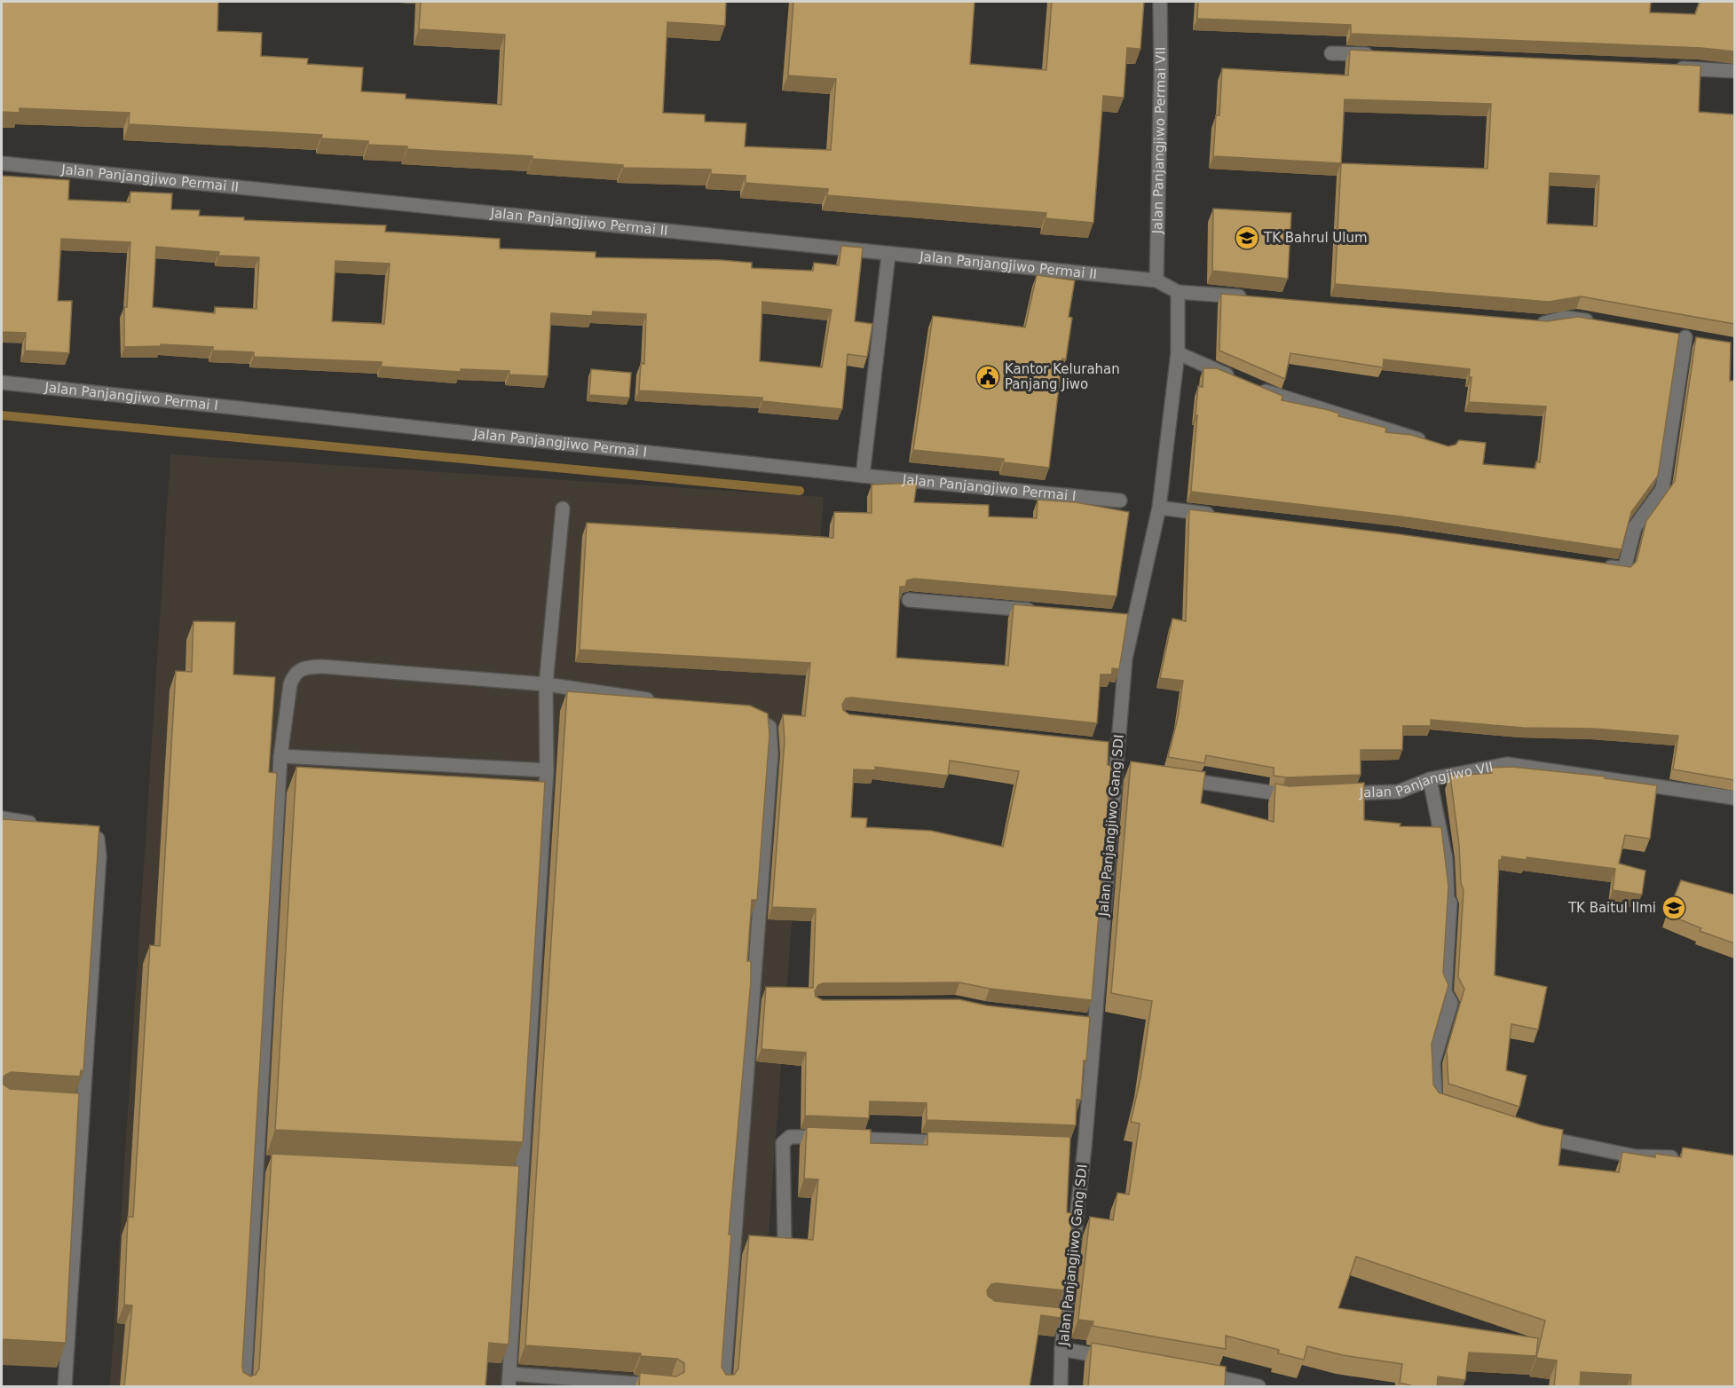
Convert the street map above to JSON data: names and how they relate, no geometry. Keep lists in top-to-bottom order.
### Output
{
  "streets": {
    "street": [
      "Jalan Panjangjiwo Permai VII",
      "Jalan Panjangjiwo Permai II",
      "Jalan Panjangjiwo Permai I",
      "Jalan Panjangjiwo VII",
      "Jalan Panjangjiwo Gang SDI"
    ]
  },
  "crossings": [
    ["Jalan Panjangjiwo Permai VII", "Jalan Panjangjiwo Permai II"]
  ],
  "places": {
    "school or university": ["TK Bahrul Ulum", "TK Baitul Ilmi"],
    "public building": ["Kantor Kelurahan Panjang Jiwo"]
  }
}
